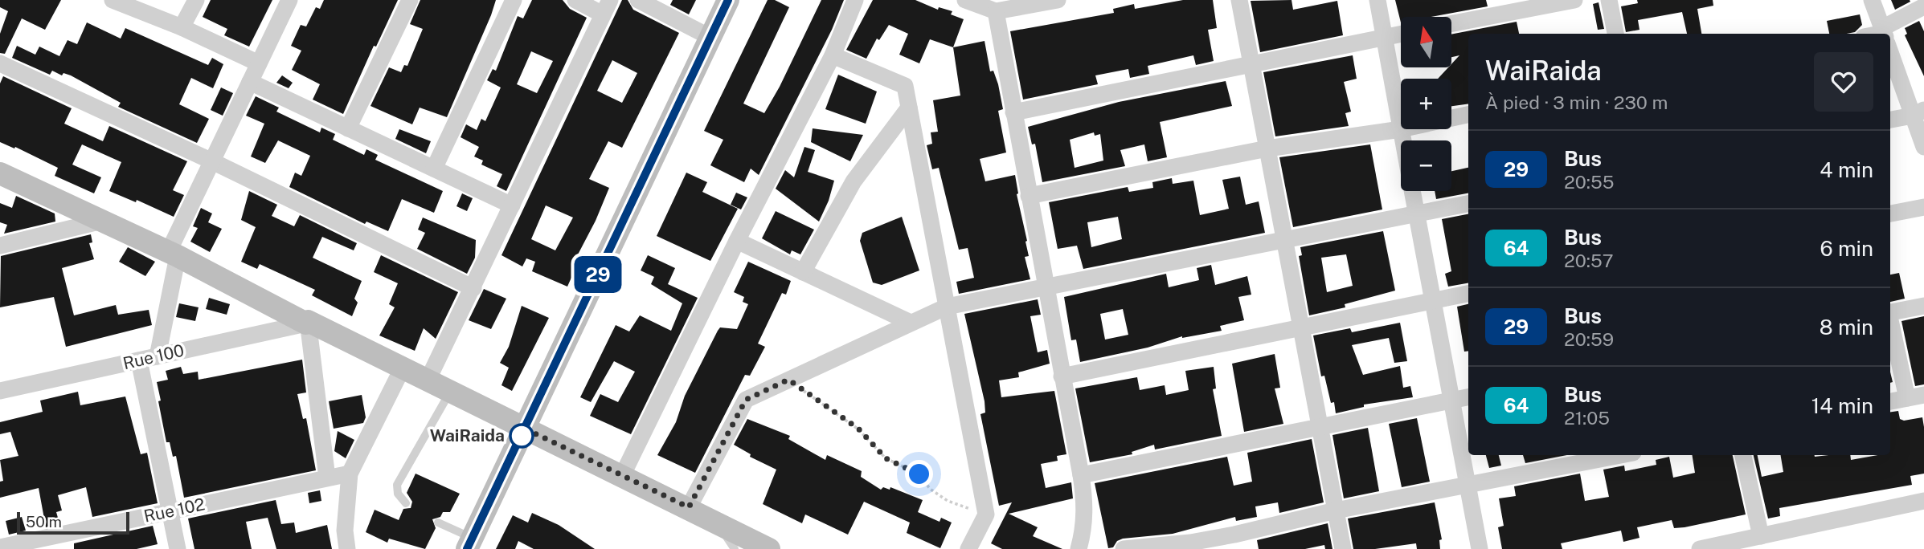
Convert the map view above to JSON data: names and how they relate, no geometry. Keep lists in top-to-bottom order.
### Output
{
  "streets": {
    "street": ["Rue 100", "Rue 102"]
  },
  "places": ["WaiRaida"],
  "lines": ["bus line 29"],
  "scale_bar": "50 m",
  "north": "top",
  "page": {
    "on_map": "29",
    "map_buttons": ["+", "−"],
    "heading": ["WaiRaida", "À pied · 3 min · 230 m"],
    "list": [
      {
        "mark": "29",
        "name": "Bus",
        "note": "20:55",
        "value": "4 min"
      },
      {
        "mark": "64",
        "name": "Bus",
        "note": "20:57",
        "value": "6 min"
      },
      {
        "mark": "29",
        "name": "Bus",
        "note": "20:59",
        "value": "8 min"
      },
      {
        "mark": "64",
        "name": "Bus",
        "note": "21:05",
        "value": "14 min"
      }
    ],
    "scale": "50 m"
  }
}
